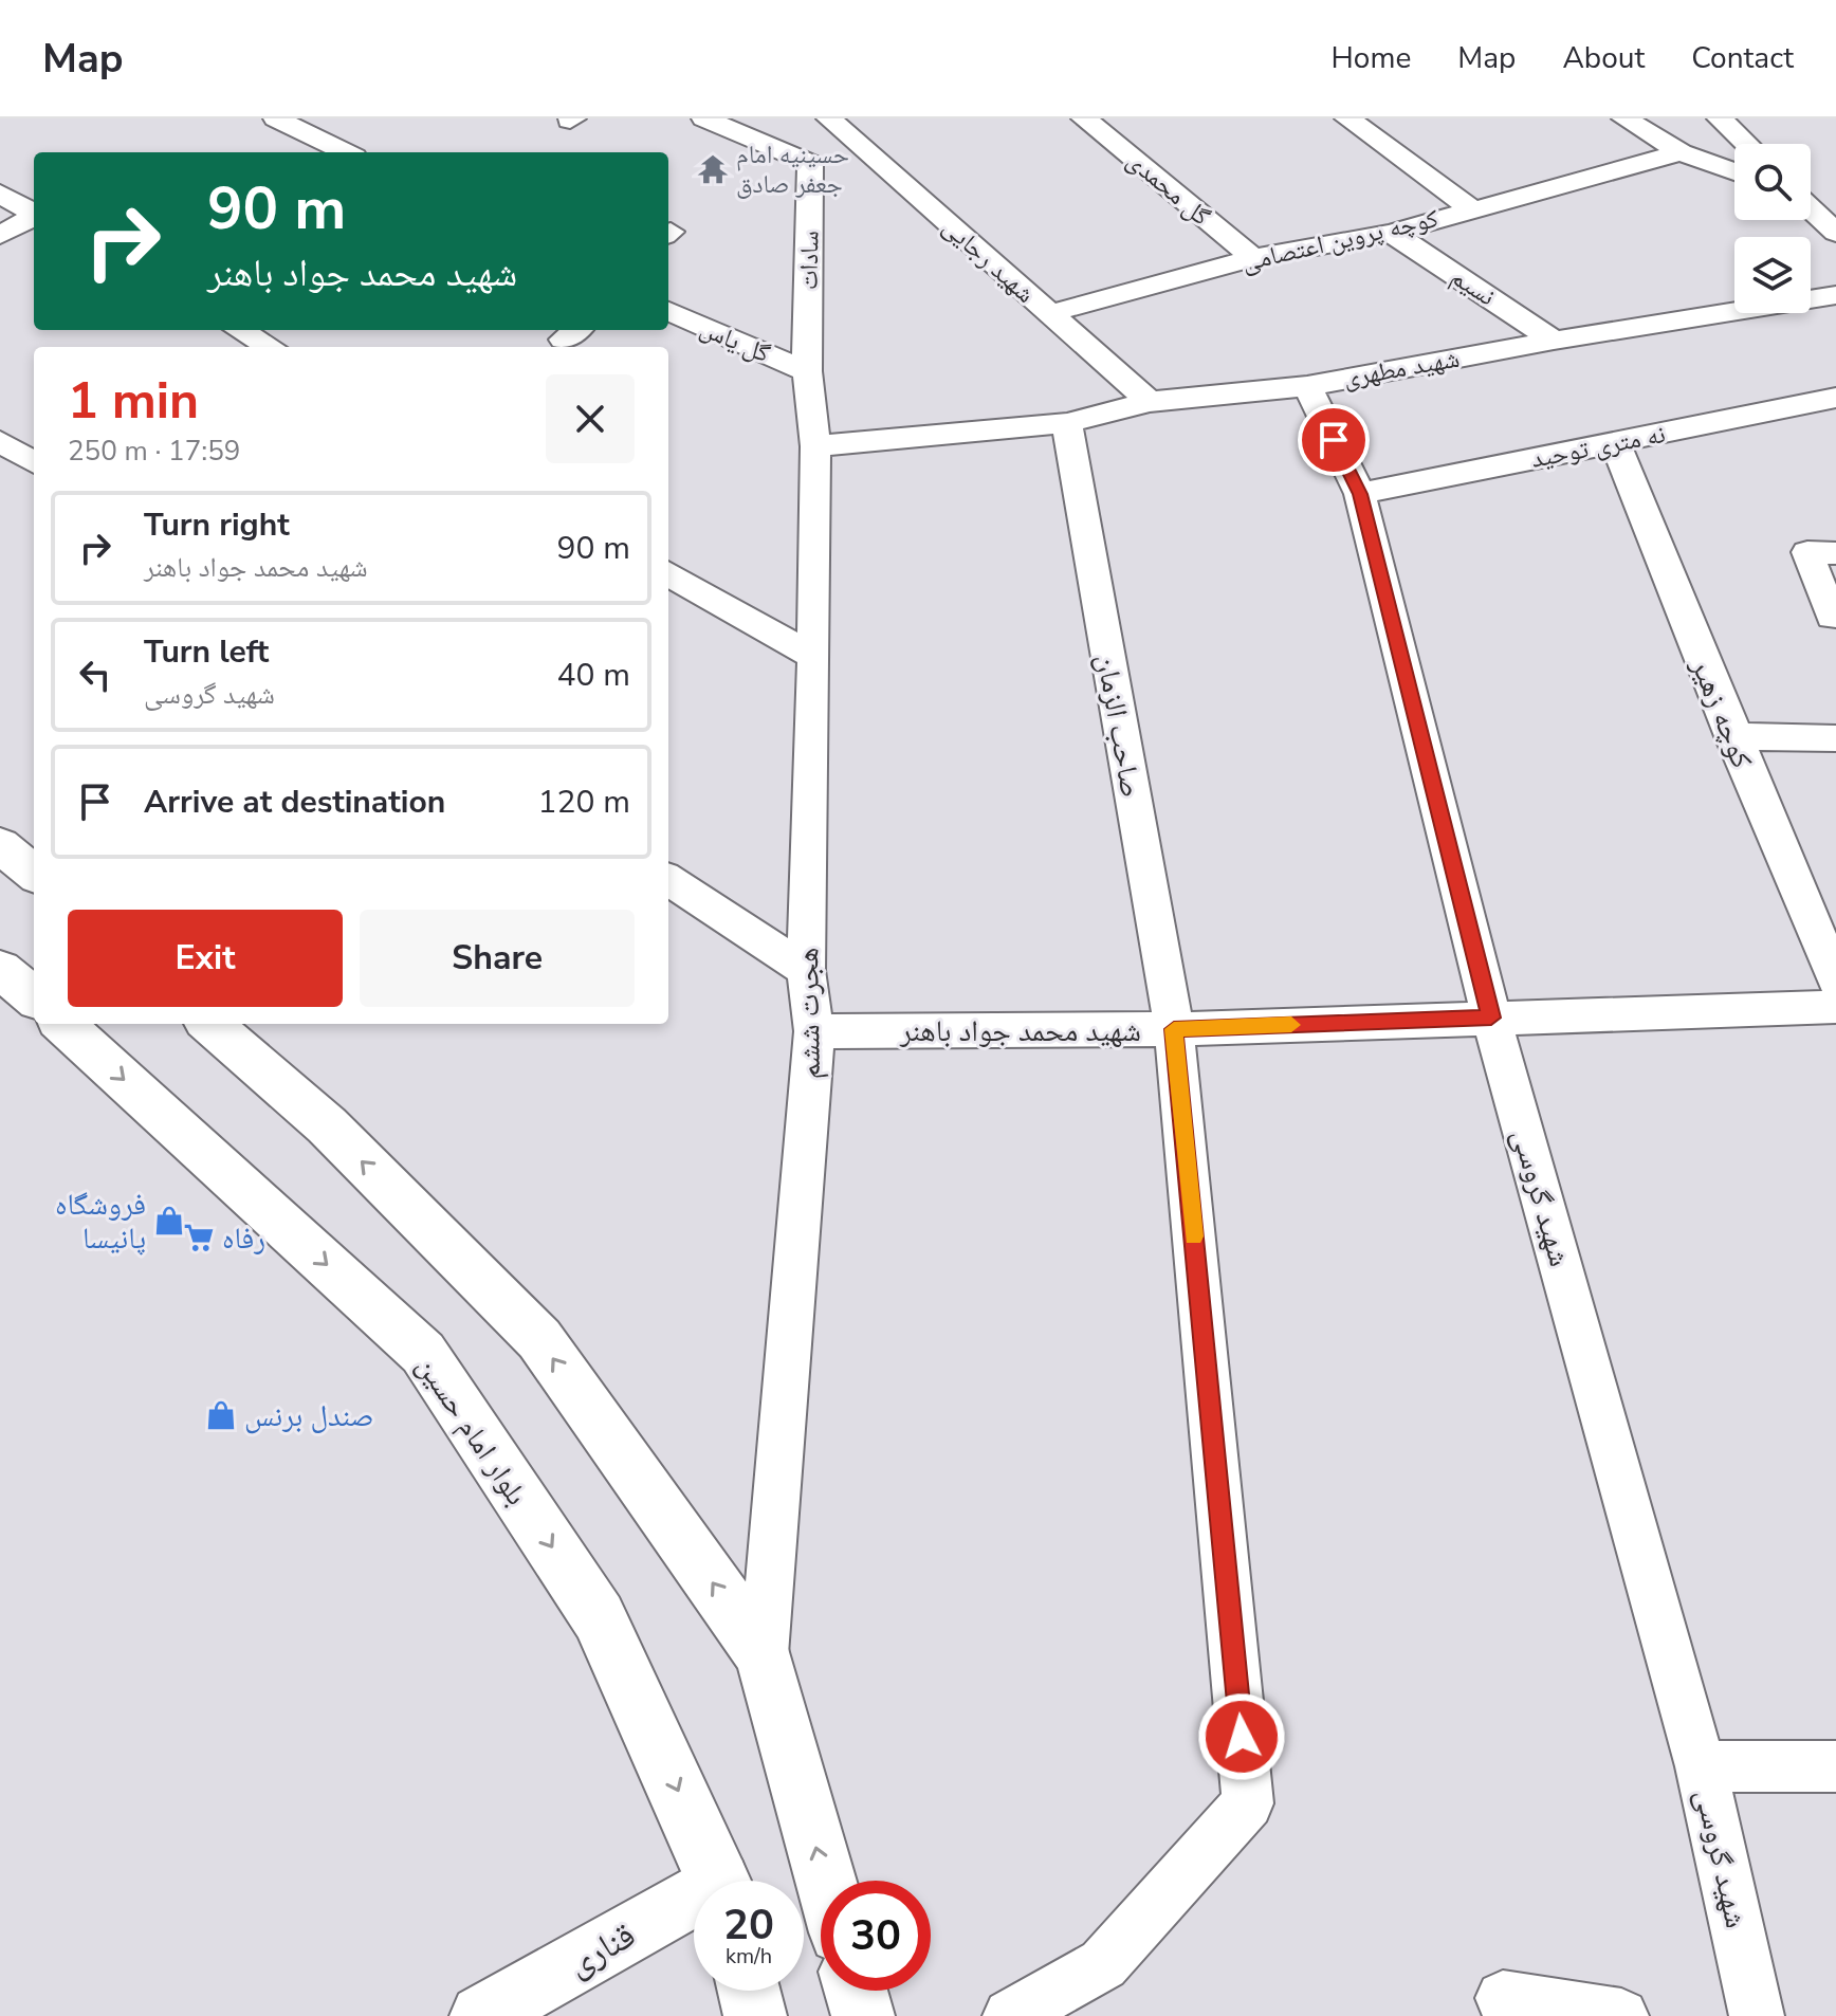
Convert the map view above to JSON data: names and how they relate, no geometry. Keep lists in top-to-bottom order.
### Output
{
  "streets": {
    "main road": ["بلوار امام حسین", "قناری"],
    "street": [
      "گل محمدی",
      "کوچه پروین اعتصامی",
      "سادات",
      "شهید رجایی",
      "نسیم",
      "گل یاس",
      "شهید مطهری",
      "نه متری توحید",
      "کوچه زهیر",
      "صاحب الزمان",
      "هجرت ششم",
      "شهید محمد جواد باهنر",
      "شهید گروسی"
    ]
  },
  "crossings": [
    ["گل محمدی", "کوچه پروین اعتصامی"],
    ["کوچه پروین اعتصامی", "شهید رجایی"],
    ["کوچه پروین اعتصامی", "نسیم"],
    ["سادات", "گل یاس"],
    ["سادات", "هجرت ششم"],
    ["شهید رجایی", "شهید مطهری"],
    ["نسیم", "شهید مطهری"],
    ["گل یاس", "هجرت ششم"],
    ["شهید مطهری", "صاحب الزمان"],
    ["شهید مطهری", "هجرت ششم"],
    ["شهید مطهری", "شهید گروسی"],
    ["نه متری توحید", "کوچه زهیر"],
    ["نه متری توحید", "شهید گروسی"],
    ["صاحب الزمان", "شهید محمد جواد باهنر"],
    ["هجرت ششم", "شهید محمد جواد باهنر"],
    ["شهید محمد جواد باهنر", "شهید گروسی"]
  ],
  "places": {
    "temple": ["حسینیه امام جعفر صادق"],
    "shop": ["فروشگاه پانیسا", "صندل برنس"],
    "supermarket": ["رفاه"]
  },
  "page": {
    "header": "Map",
    "nav": [
      "Home",
      "Map",
      "About",
      "Contact"
    ],
    "turn": ["90 m", "شهید محمد جواد باهنر"],
    "heading": ["1 min", "250 m · 17:59"],
    "list": [
      {
        "name": "Turn right",
        "note": "شهید محمد جواد باهنر",
        "value": "90 m"
      },
      {
        "name": "Turn left",
        "note": "شهید گروسی",
        "value": "40 m"
      },
      {
        "name": "Arrive at destination",
        "value": "120 m"
      }
    ],
    "buttons": ["Exit", "Share"],
    "speed": "20 km/h",
    "limit": "30"
  }
}
